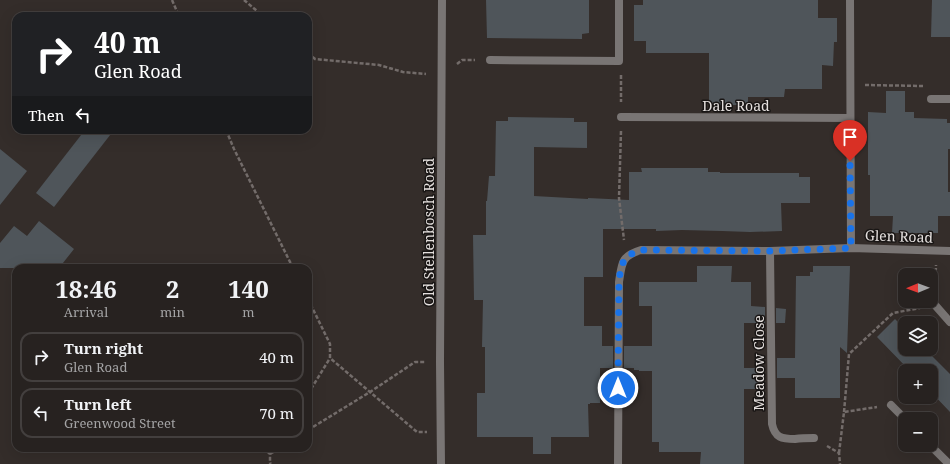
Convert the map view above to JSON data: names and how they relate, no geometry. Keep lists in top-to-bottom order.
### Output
{
  "streets": {
    "street": [
      "Dale Road",
      "Old Stellenbosch Road",
      "Glen Road",
      "Meadow Close"
    ]
  },
  "crossings": [
    ["Glen Road", "Meadow Close"]
  ],
  "north": "left",
  "page": {
    "turn": ["40 m", "Glen Road"],
    "then": "Then",
    "eta": [
      "18:46",
      "Arrival",
      "2",
      "min",
      "140",
      "m"
    ],
    "map_buttons": ["+", "−"],
    "list": [
      {
        "name": "Turn right",
        "note": "Glen Road",
        "value": "40 m"
      },
      {
        "name": "Turn left",
        "note": "Greenwood Street",
        "value": "70 m"
      }
    ]
  }
}
